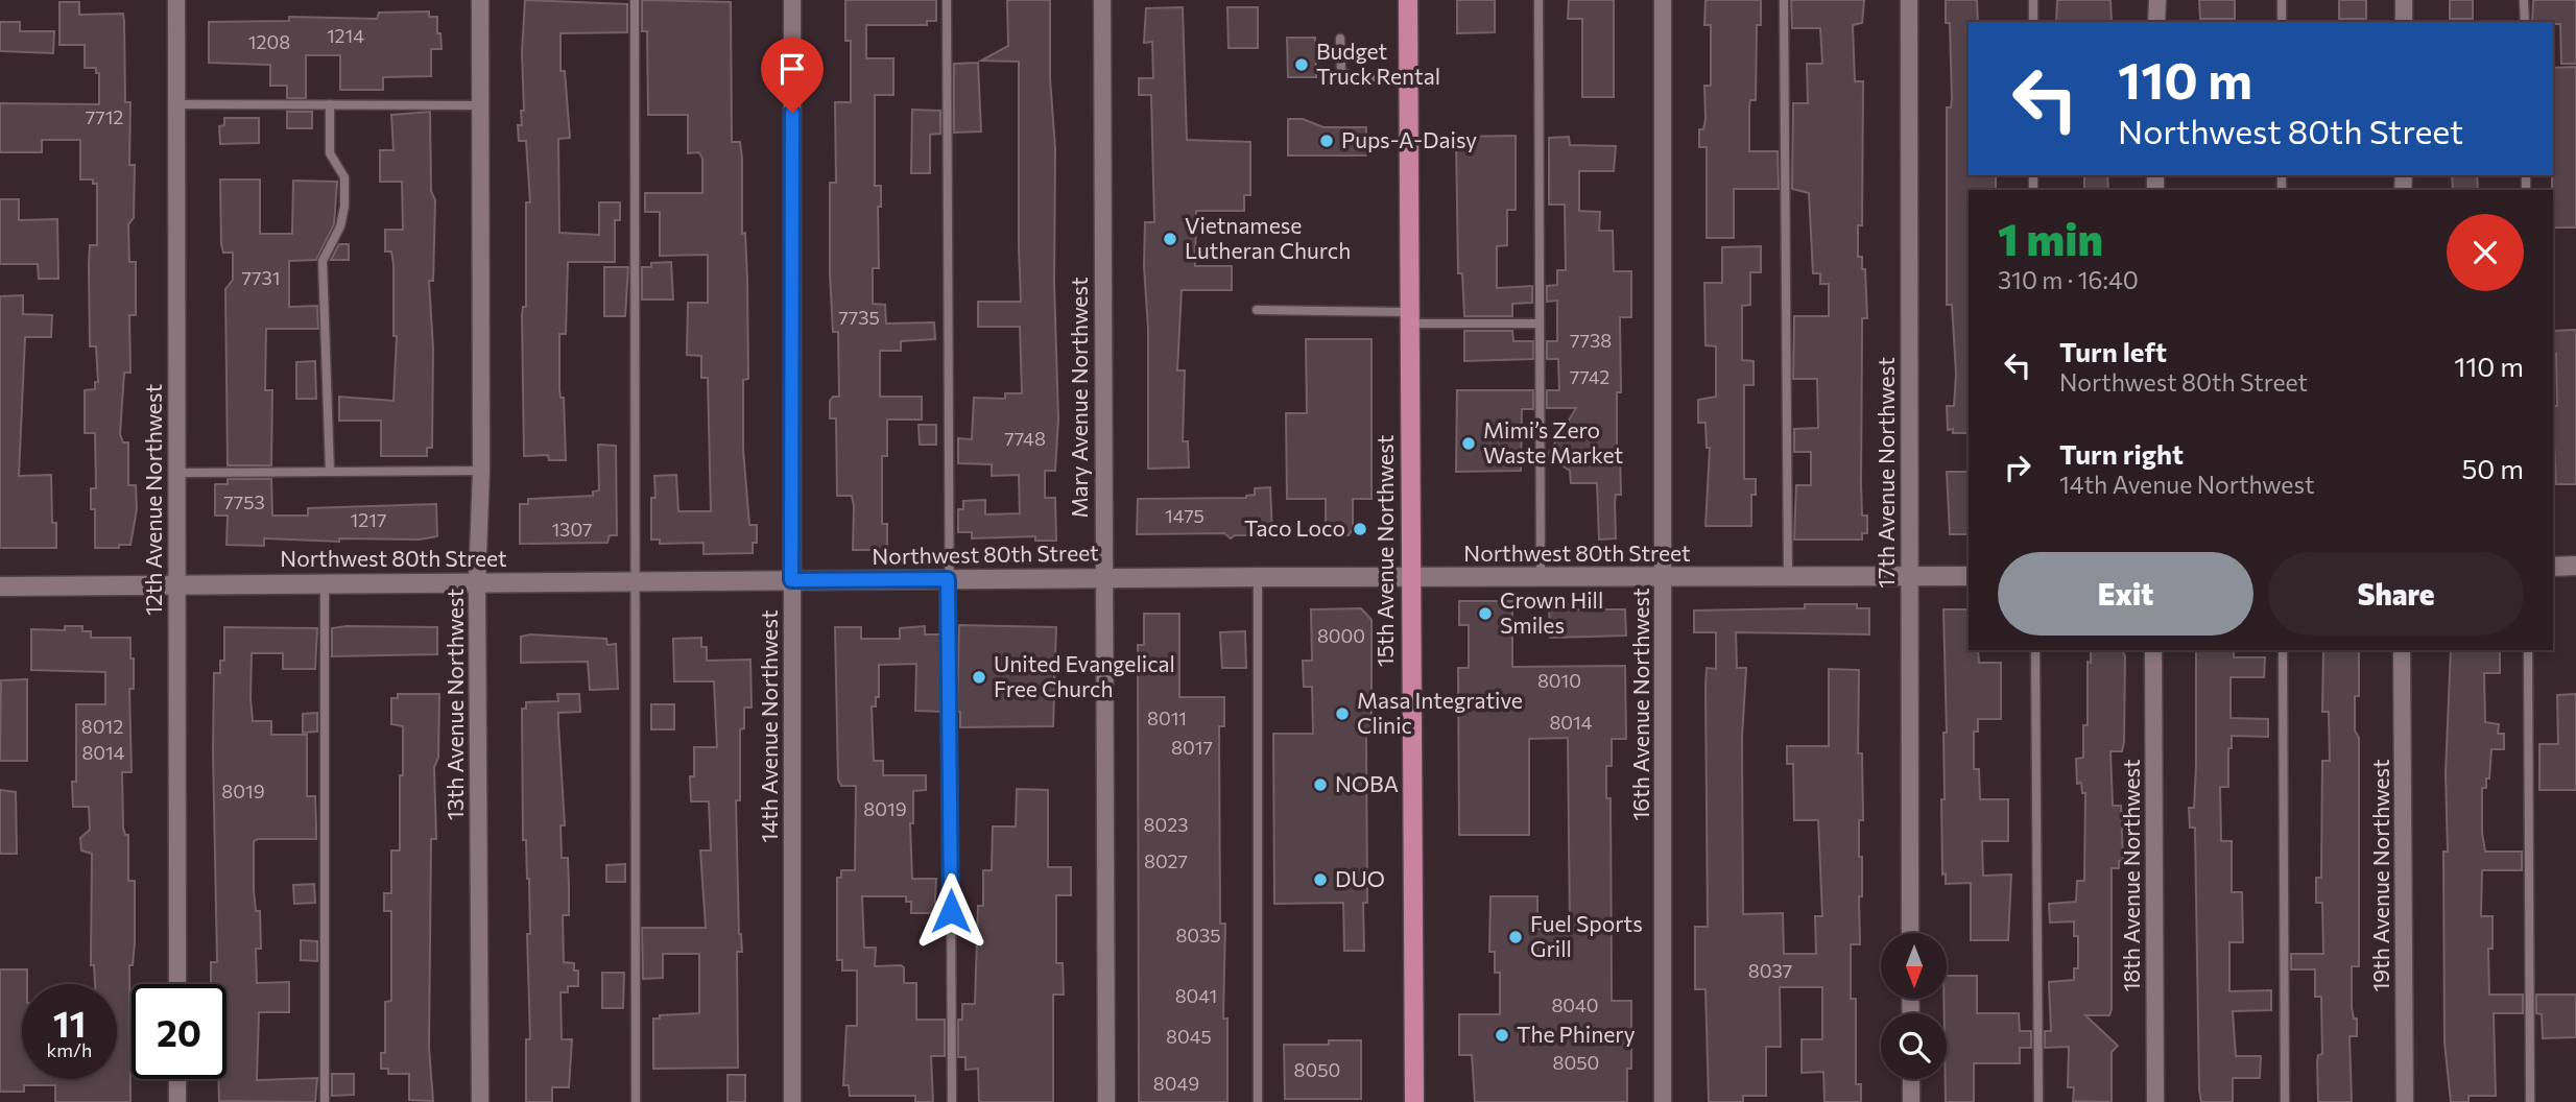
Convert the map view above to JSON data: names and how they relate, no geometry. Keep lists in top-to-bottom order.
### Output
{
  "streets": {
    "main road": ["15th Avenue Northwest"],
    "street": [
      "Mary Avenue Northwest",
      "17th Avenue Northwest",
      "12th Avenue Northwest",
      "Northwest 80th Street",
      "13th Avenue Northwest",
      "16th Avenue Northwest",
      "14th Avenue Northwest",
      "18th Avenue Northwest",
      "19th Avenue Northwest"
    ]
  },
  "crossings": [
    ["Mary Avenue Northwest", "Northwest 80th Street"],
    ["17th Avenue Northwest", "Northwest 80th Street"],
    ["12th Avenue Northwest", "Northwest 80th Street"],
    ["15th Avenue Northwest", "Northwest 80th Street"],
    ["Northwest 80th Street", "13th Avenue Northwest"],
    ["Northwest 80th Street", "16th Avenue Northwest"],
    ["Northwest 80th Street", "14th Avenue Northwest"]
  ],
  "places": [
    "Budget Truck Rental",
    "Pups-A-Daisy",
    "Vietnamese Lutheran Church",
    "Mimi’s Zero Waste Market",
    "Taco Loco",
    "Crown Hill Smiles",
    "United Evangelical Free Church",
    "Masa Integrative Clinic",
    "NOBA",
    "DUO",
    "Fuel Sports Grill",
    "The Phinery"
  ],
  "house_numbers": [
    "1214",
    "1208",
    "7712",
    "7731",
    "7735",
    "7738",
    "7742",
    "7748",
    "7753",
    "1475",
    "1217",
    "1307",
    "8000",
    "8010",
    "8011",
    "8014",
    "8012",
    "8017",
    "8014",
    "8019",
    "8019",
    "8023",
    "8027",
    "8035",
    "8037",
    "8041",
    "8040",
    "8045",
    "8050",
    "8050",
    "8049"
  ],
  "north": "bottom",
  "page": {
    "turn": ["110 m", "Northwest 80th Street"],
    "heading": ["1 min", "310 m · 16:40"],
    "list": [
      {
        "name": "Turn left",
        "note": "Northwest 80th Street",
        "value": "110 m"
      },
      {
        "name": "Turn right",
        "note": "14th Avenue Northwest",
        "value": "50 m"
      }
    ],
    "buttons": ["Exit", "Share"],
    "speed": "11 km/h",
    "limit": "20"
  }
}
